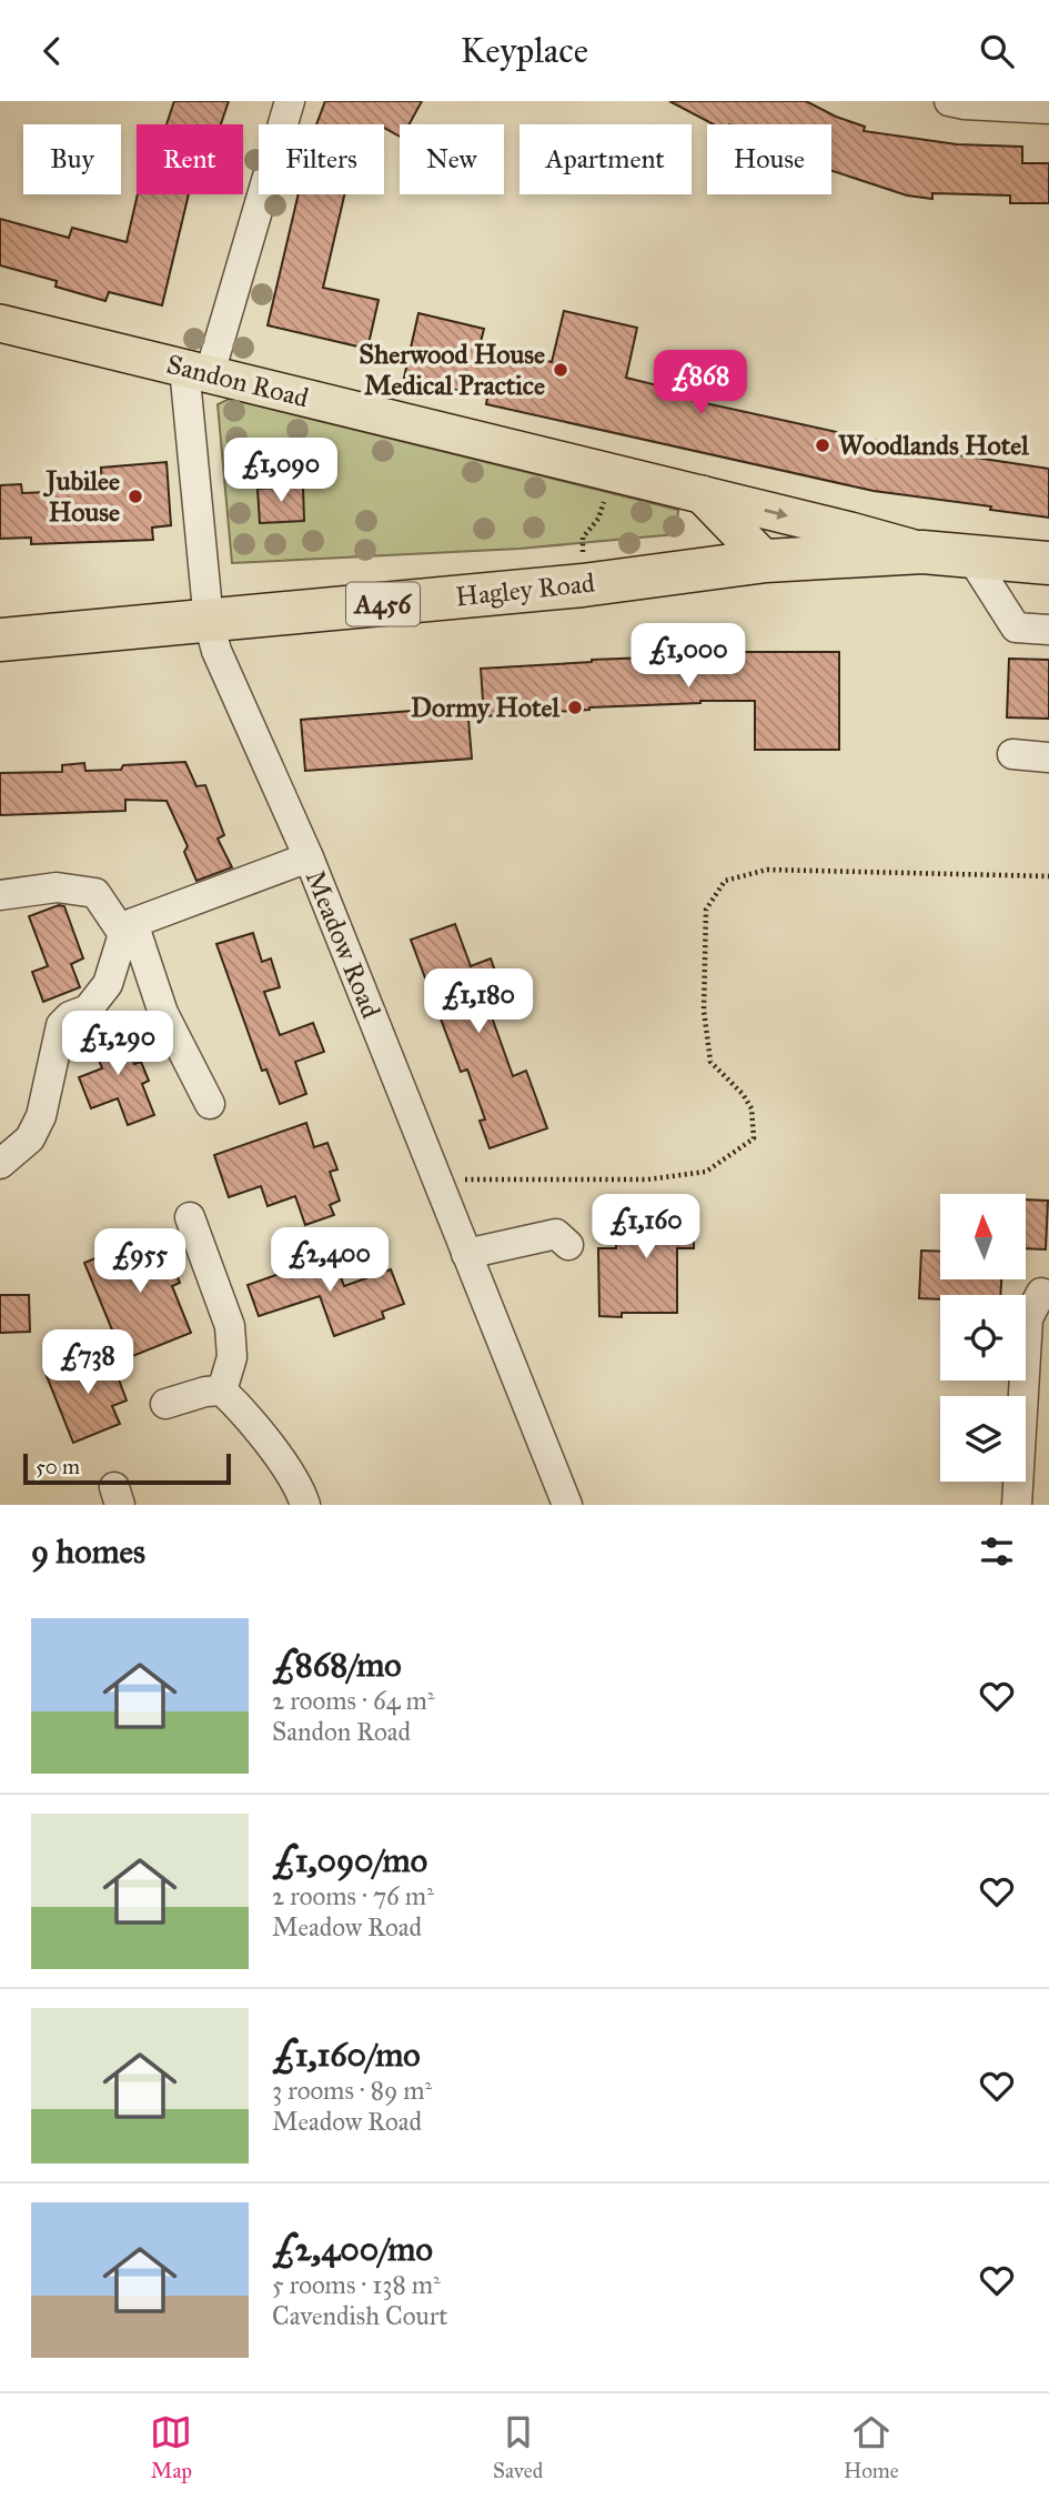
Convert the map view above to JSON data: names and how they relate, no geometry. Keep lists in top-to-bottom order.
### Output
{
  "streets": {
    "highway": ["Hagley Road", "A456"],
    "main road": ["Sandon Road"],
    "street": ["Meadow Road"]
  },
  "crossings": [
    ["Sandon Road", "Hagley Road"],
    ["Sandon Road", "Meadow Road"],
    ["Hagley Road", "Meadow Road"]
  ],
  "places": [
    "Sherwood House Medical Practice",
    "Woodlands Hotel",
    "Jubilee House",
    "Dormy Hotel"
  ],
  "scale_bar": "50 m",
  "north": "top",
  "page": {
    "header": "Keyplace",
    "chip": [
      "Buy",
      "Rent",
      "Filters",
      "New",
      "Apartment",
      "House"
    ],
    "price": [
      "£868",
      "£1,090",
      "£1,000",
      "£1,180",
      "£1,290",
      "£1,160",
      "£2,400",
      "£955",
      "£738"
    ],
    "scale": "50 m",
    "heading": "9 homes",
    "list": [
      {
        "name": "£868/mo",
        "note": "2 rooms · 64 m² · Sandon Road"
      },
      {
        "name": "£1,090/mo",
        "note": "2 rooms · 76 m² · Meadow Road"
      },
      {
        "name": "£1,160/mo",
        "note": "3 rooms · 89 m² · Meadow Road"
      },
      {
        "name": "£2,400/mo",
        "note": "5 rooms · 138 m² · Cavendish Court"
      }
    ],
    "tabs": ["Map", "Saved", "Home"]
  }
}
